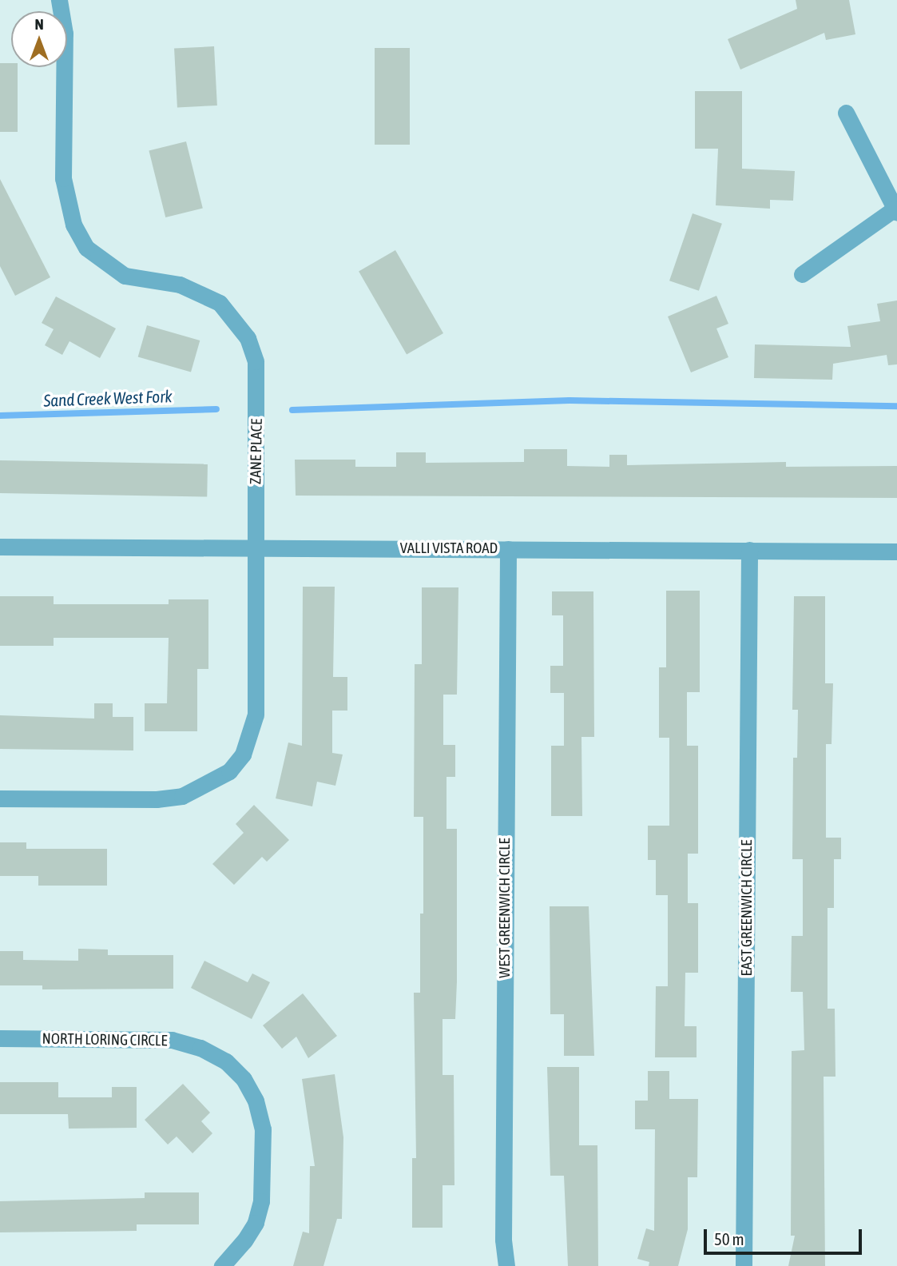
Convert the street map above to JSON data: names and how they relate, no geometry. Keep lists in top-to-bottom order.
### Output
{
  "streets": {
    "street": [
      "ZANE PLACE",
      "VALLI VISTA ROAD",
      "WEST GREENWICH CIRCLE",
      "EAST GREENWICH CIRCLE",
      "NORTH LORING CIRCLE"
    ]
  },
  "crossings": [
    ["ZANE PLACE", "VALLI VISTA ROAD"],
    ["VALLI VISTA ROAD", "WEST GREENWICH CIRCLE"],
    ["VALLI VISTA ROAD", "EAST GREENWICH CIRCLE"]
  ],
  "water": ["Sand Creek West Fork"],
  "scale_bar": "50 m",
  "north": "top"
}
